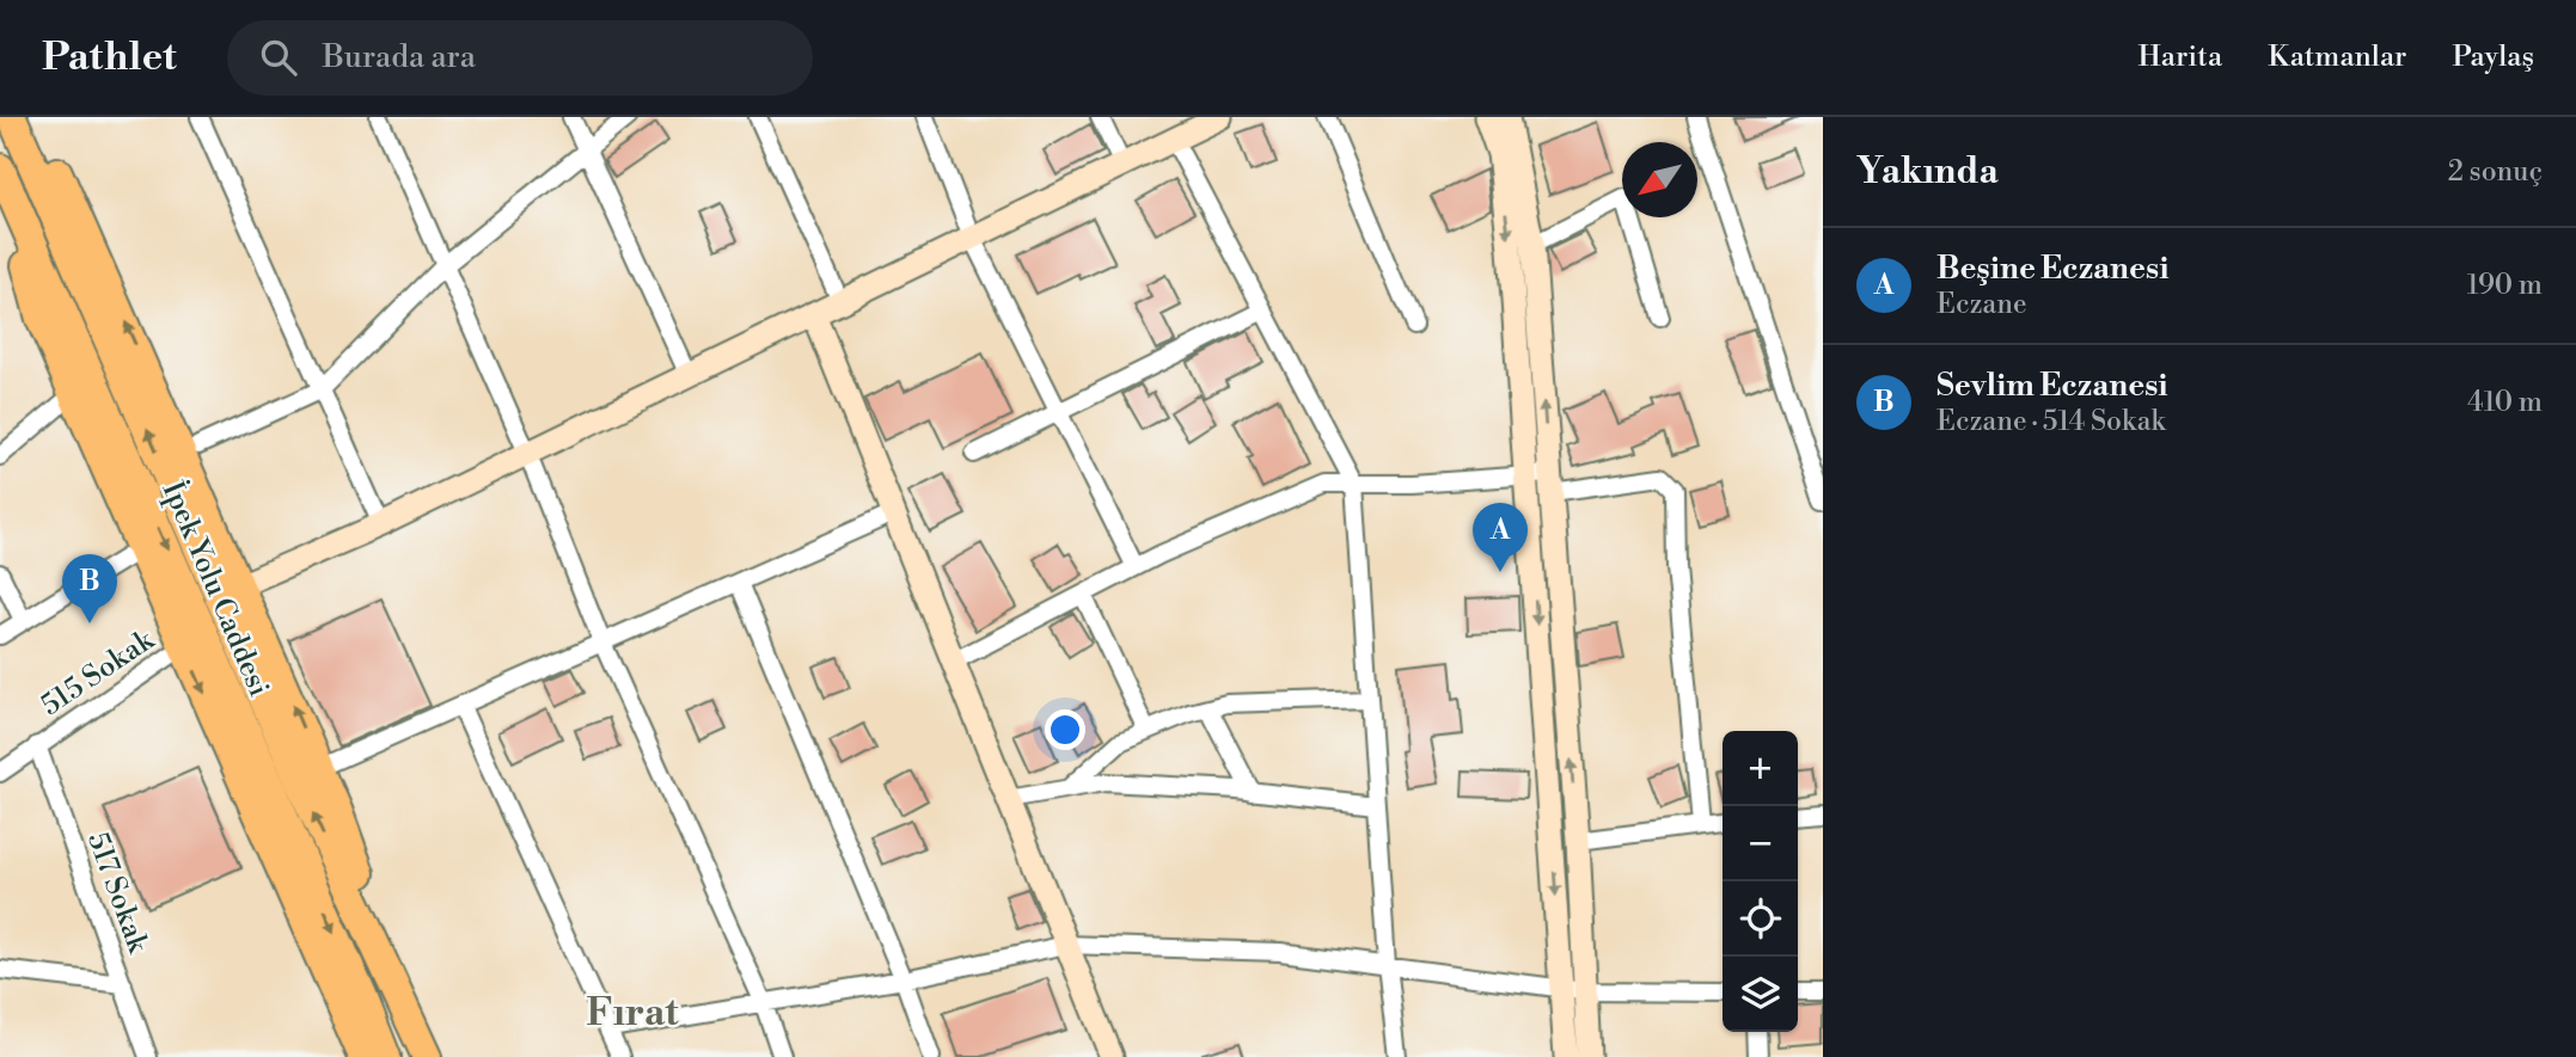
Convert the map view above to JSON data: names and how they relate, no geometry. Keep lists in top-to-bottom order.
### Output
{
  "streets": {
    "highway": ["İpek Yolu Caddesi"],
    "street": ["515 Sokak", "517 Sokak"]
  },
  "crossings": [
    ["515 Sokak", "517 Sokak"]
  ],
  "districts": ["Fırat"],
  "north": "bottom left",
  "page": {
    "header": "Pathlet",
    "search": "Burada ara",
    "nav": ["Harita", "Katmanlar", "Paylaş"],
    "heading": ["Yakında", "2 sonuç"],
    "list": [
      {
        "mark": "A",
        "name": "Beşine Eczanesi",
        "note": "Eczane",
        "value": "190 m"
      },
      {
        "mark": "B",
        "name": "Sevlim Eczanesi",
        "note": "Eczane · 514 Sokak",
        "value": "410 m"
      }
    ],
    "pins": ["A", "B"],
    "map_buttons": ["+", "−"]
  }
}
